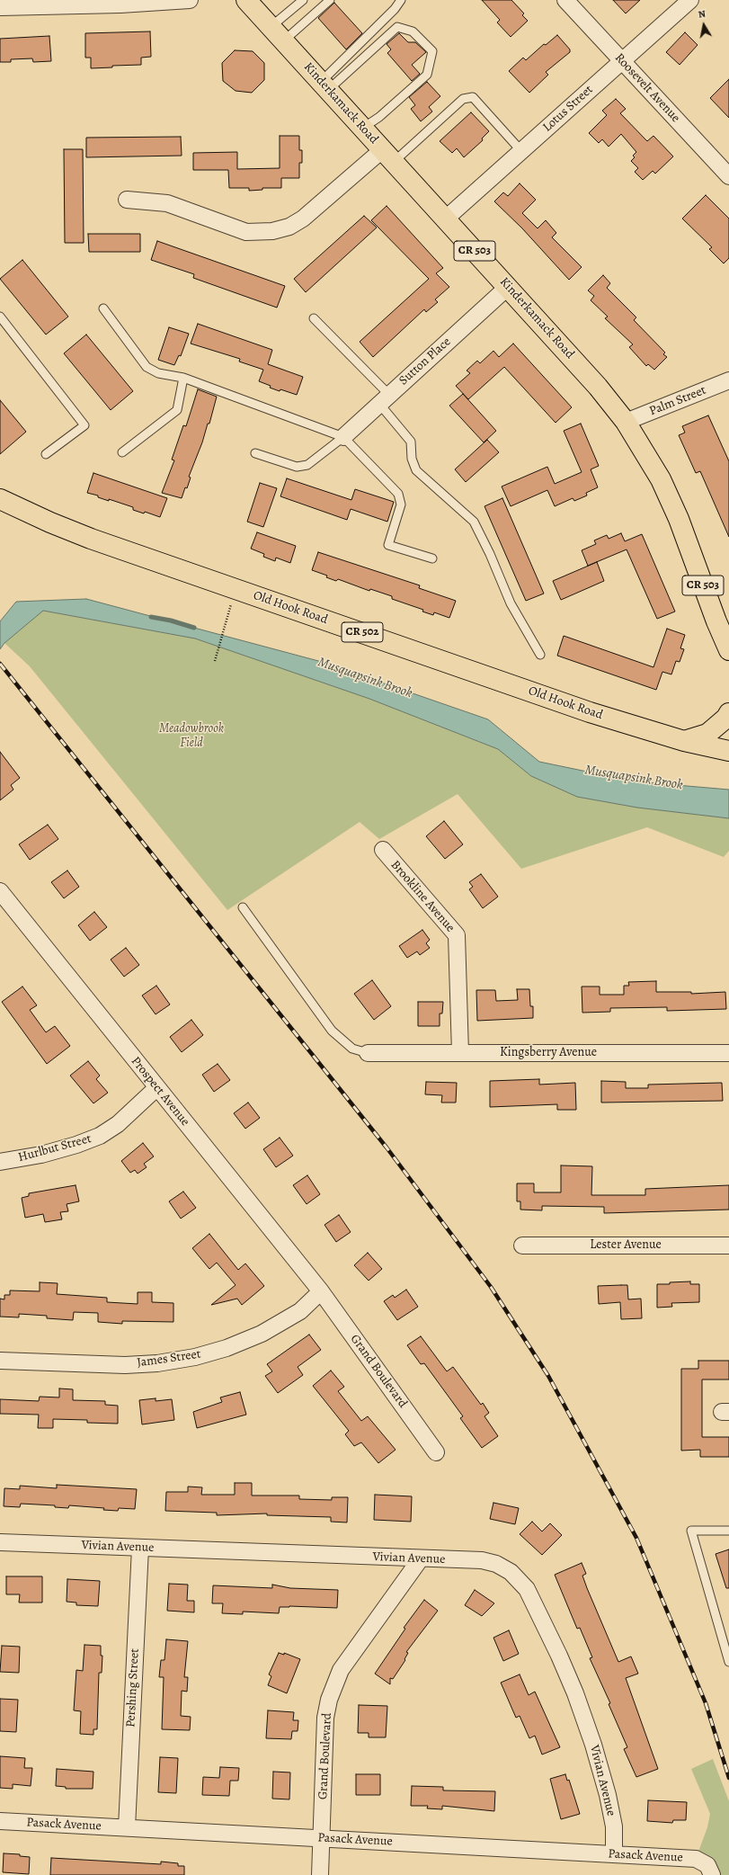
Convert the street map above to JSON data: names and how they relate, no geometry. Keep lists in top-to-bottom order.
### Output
{
  "streets": {
    "main road": [
      "Kinderkamack Road",
      "CR 503",
      "Old Hook Road",
      "CR 502"
    ],
    "street": [
      "Roosevelt Avenue",
      "Lotus Street",
      "Sutton Place",
      "Palm Street",
      "Brookline Avenue",
      "Kingsberry Avenue",
      "Prospect Avenue",
      "Hurlbut Street",
      "Lester Avenue",
      "James Street",
      "Grand Boulevard",
      "Vivian Avenue",
      "Pershing Street",
      "Pasack Avenue"
    ]
  },
  "crossings": [
    ["Roosevelt Avenue", "Lotus Street"],
    ["Kinderkamack Road", "Lotus Street"],
    ["Kinderkamack Road", "Sutton Place"],
    ["Kinderkamack Road", "Palm Street"],
    ["Brookline Avenue", "Kingsberry Avenue"],
    ["Prospect Avenue", "Hurlbut Street"],
    ["Prospect Avenue", "James Street"],
    ["Prospect Avenue", "Grand Boulevard"],
    ["James Street", "Grand Boulevard"],
    ["Grand Boulevard", "Vivian Avenue"],
    ["Grand Boulevard", "Pasack Avenue"],
    ["Vivian Avenue", "Pershing Street"],
    ["Vivian Avenue", "Pasack Avenue"],
    ["Pershing Street", "Pasack Avenue"]
  ],
  "water": ["Musquapsink Brook"],
  "parks": ["Meadowbrook Field"],
  "north": "top"
}
